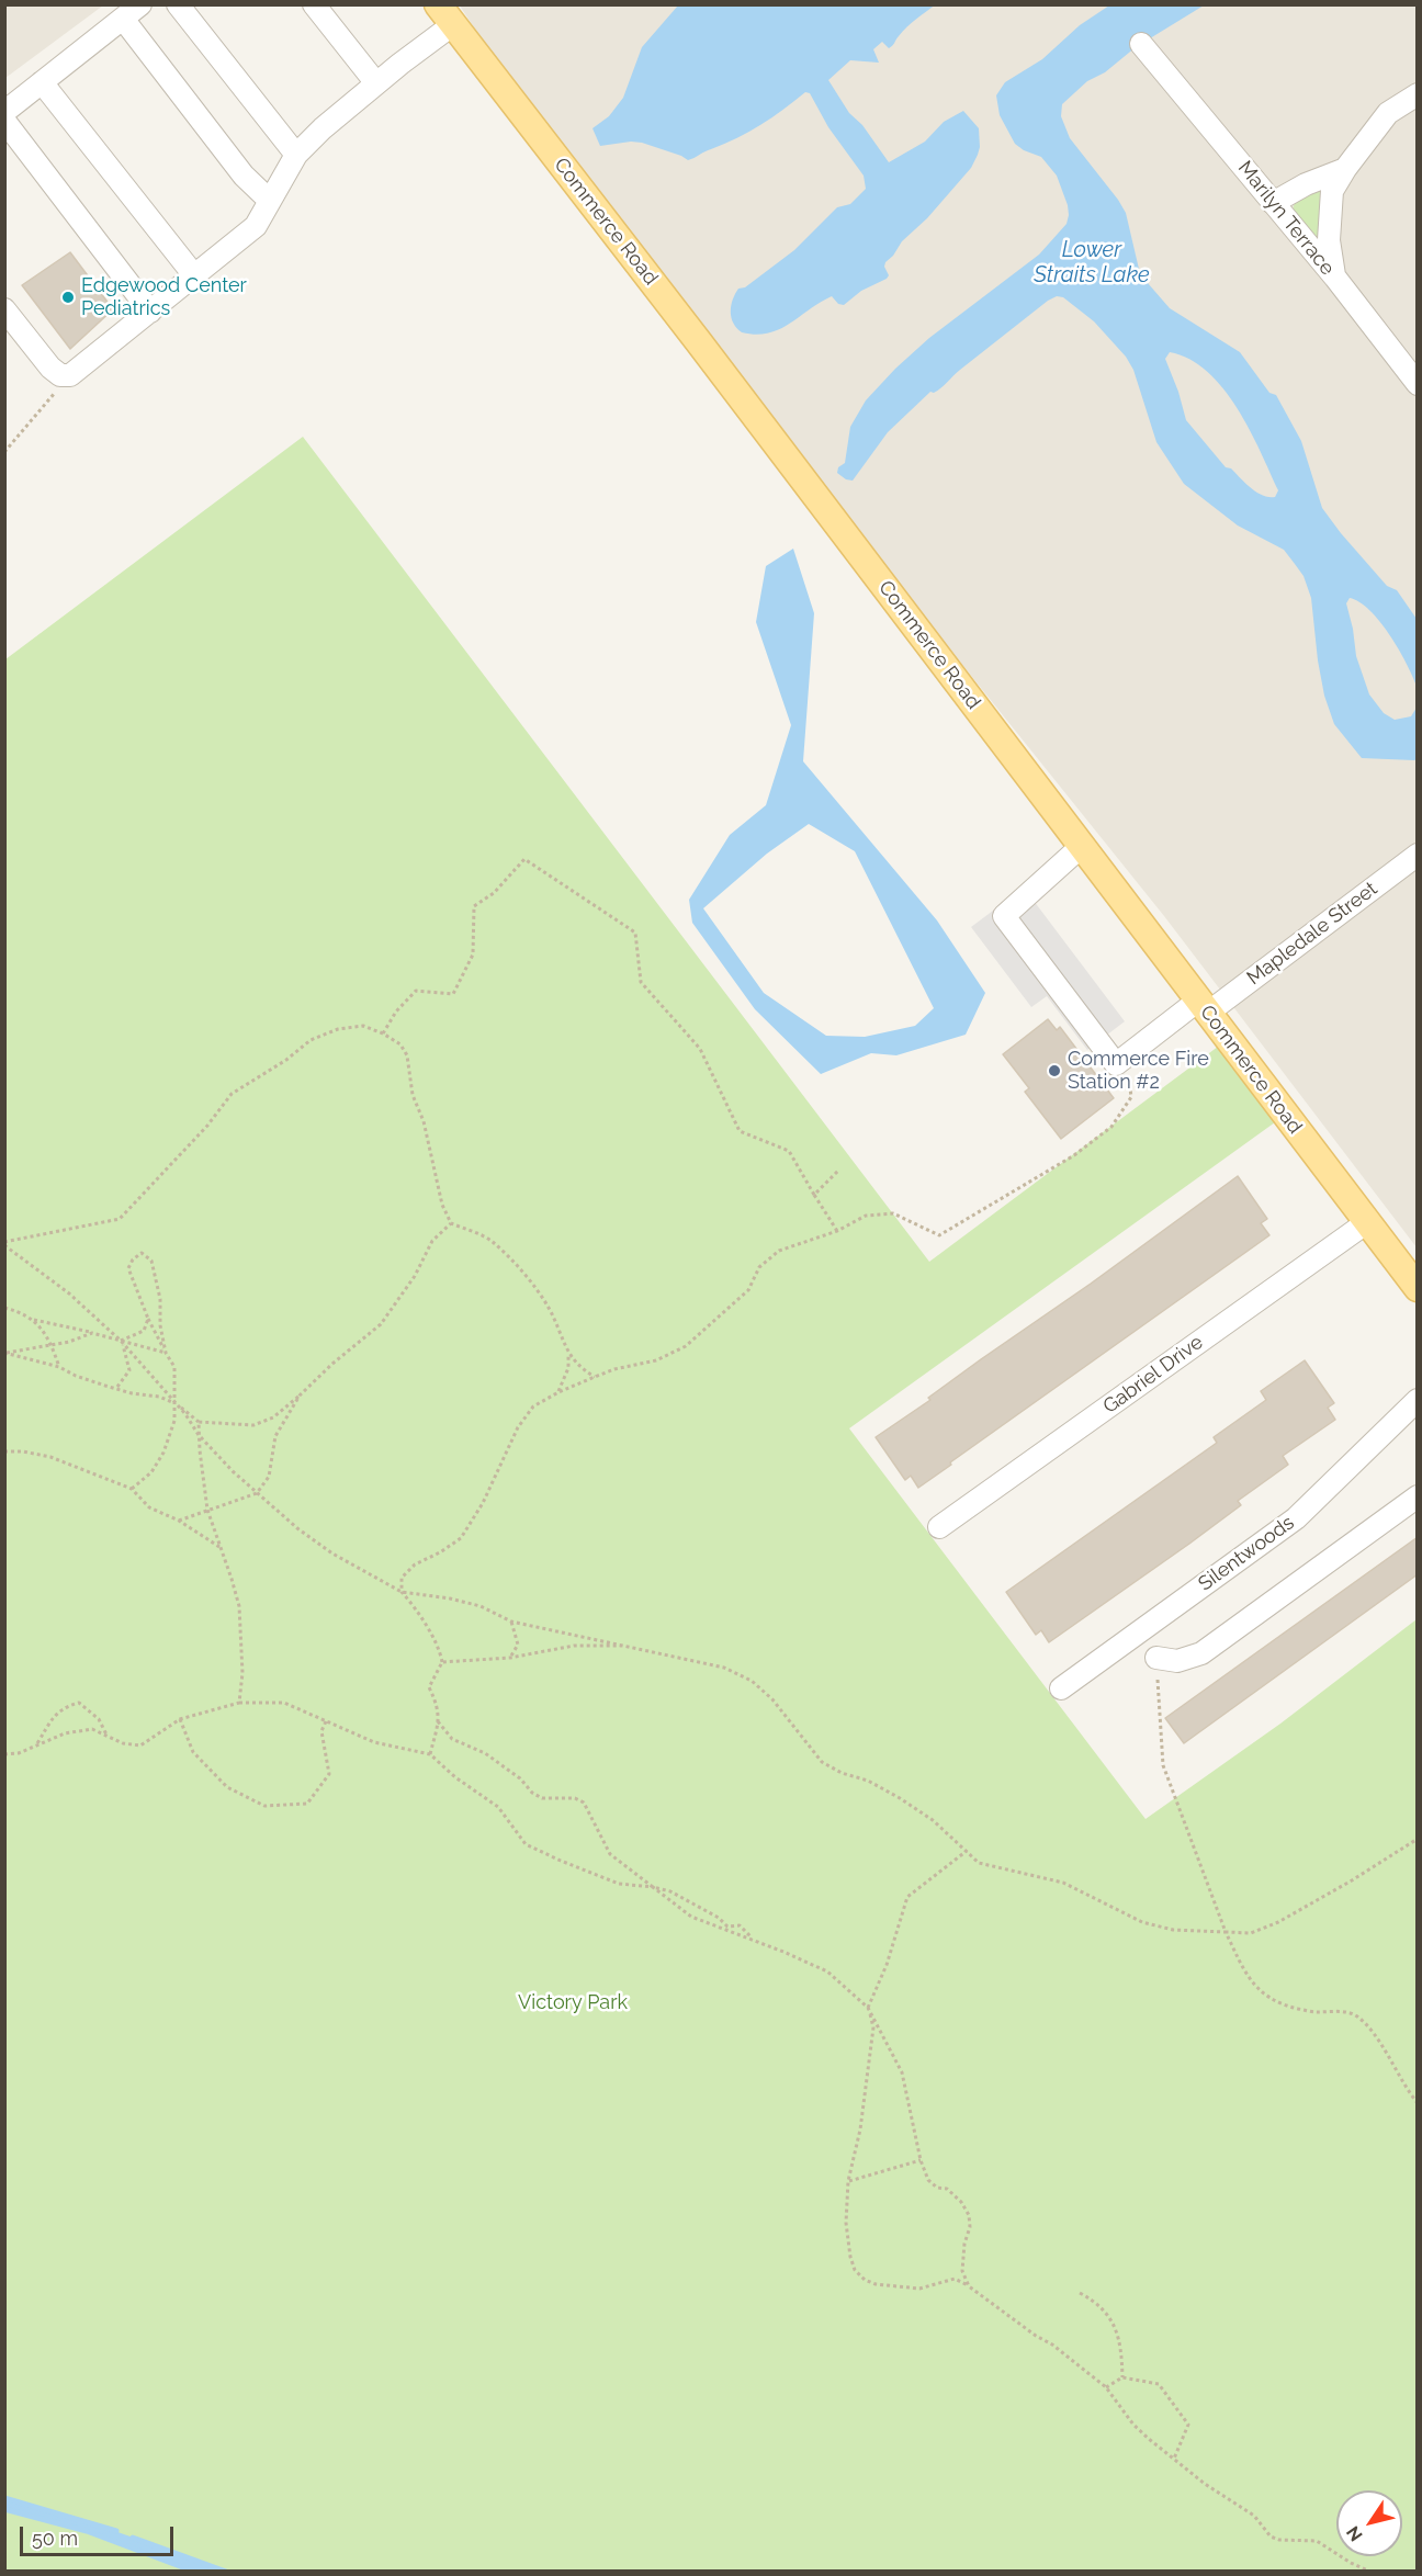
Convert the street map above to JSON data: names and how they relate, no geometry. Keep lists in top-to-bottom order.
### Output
{
  "streets": {
    "main road": ["Commerce Road"],
    "street": [
      "Marilyn Terrace",
      "Mapledale Street",
      "Gabriel Drive",
      "Silentwoods"
    ]
  },
  "crossings": [
    ["Commerce Road", "Mapledale Street"],
    ["Commerce Road", "Gabriel Drive"]
  ],
  "water": ["Lower Straits Lake"],
  "parks": ["Victory Park"],
  "places": ["Edgewood Center Pediatrics", "Commerce Fire Station #2"],
  "scale_bar": "50 m",
  "north": "bottom left"
}
